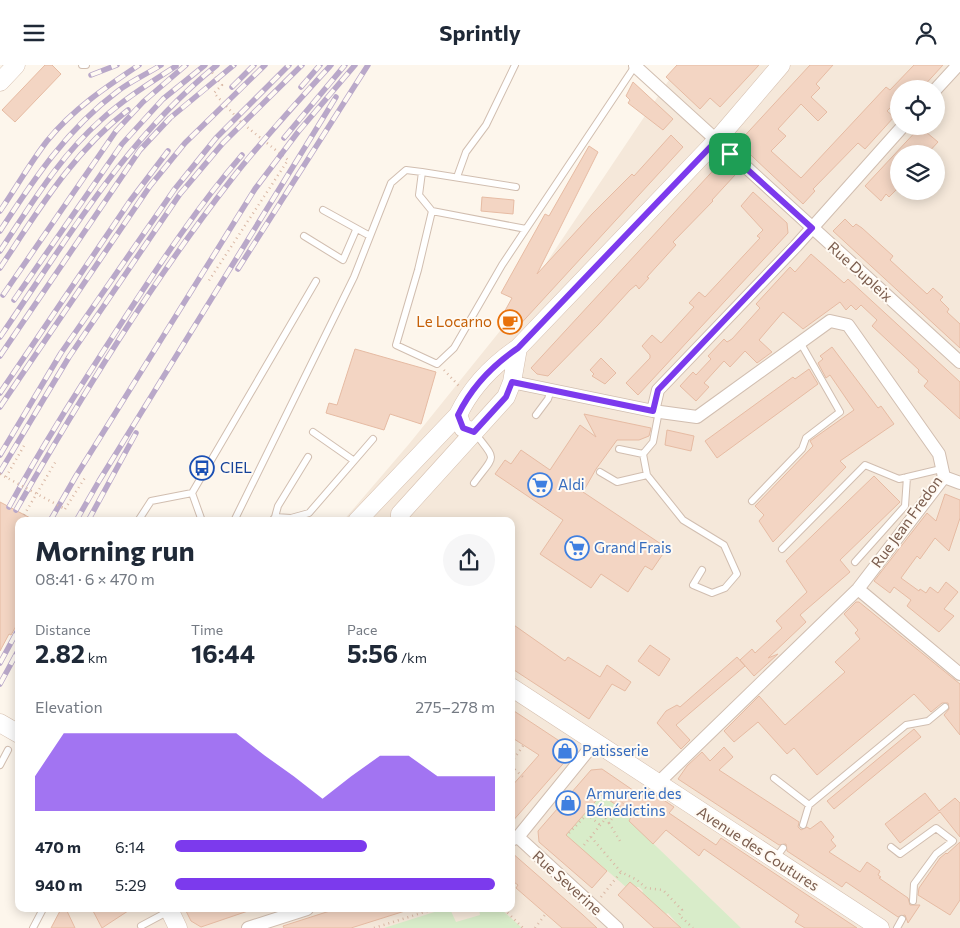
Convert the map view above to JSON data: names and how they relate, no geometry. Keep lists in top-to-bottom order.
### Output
{
  "streets": {
    "street": [
      "Rue Dupleix",
      "Rue Jean Fredon",
      "Avenue des Coutures",
      "Rue Severine"
    ]
  },
  "crossings": [
    ["Rue Jean Fredon", "Avenue des Coutures"]
  ],
  "places": {
    "cafe": ["Le Locarno"],
    "bus stop": ["CIEL"],
    "supermarket": ["Aldi", "Grand Frais"],
    "shop": ["Patisserie", "Armurerie des Bénédictins"]
  },
  "page": {
    "header": "Sprintly",
    "heading": ["Morning run", "08:41 · 6 × 470 m"],
    "stats": [
      ["Distance", "2.82 km"],
      ["Time", "16:44"],
      ["Pace", "5:56 /km"]
    ],
    "chart": ["Elevation", "275–278 m"],
    "list": [
      {
        "name": "470 m",
        "note": "6:14"
      },
      {
        "name": "940 m",
        "note": "5:29"
      }
    ]
  }
}
